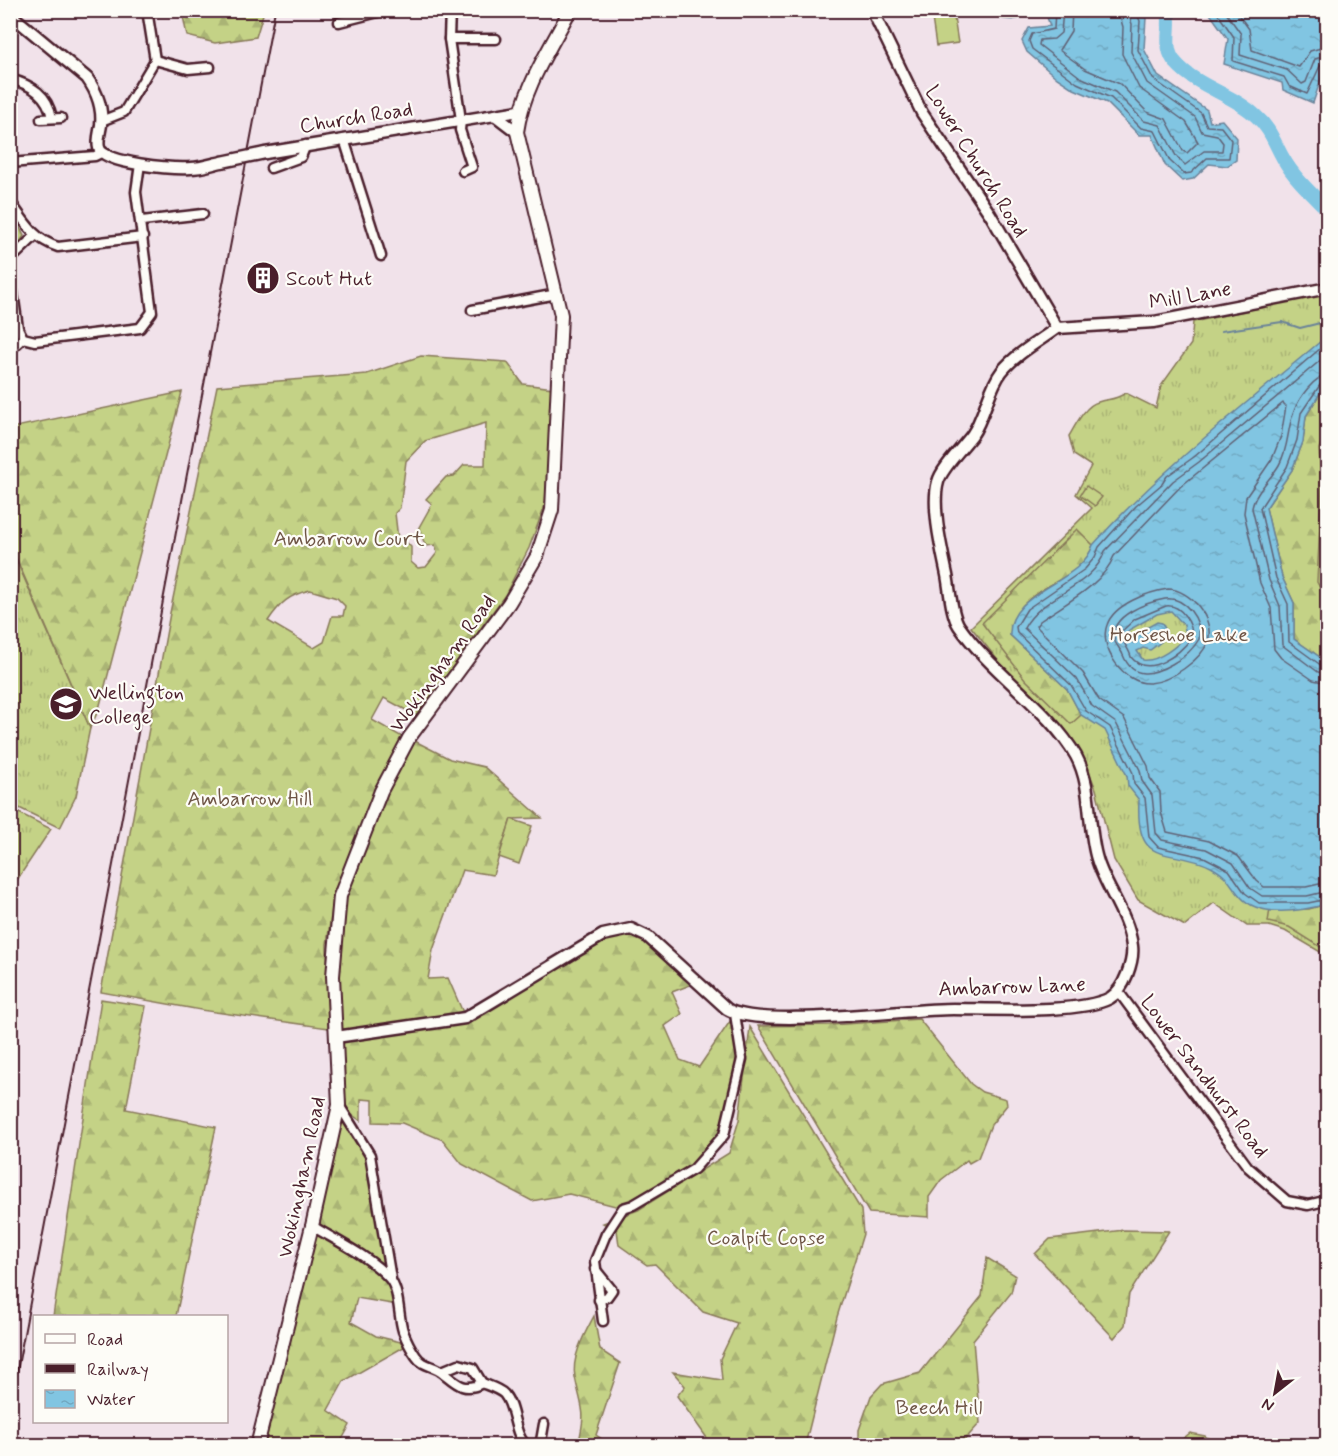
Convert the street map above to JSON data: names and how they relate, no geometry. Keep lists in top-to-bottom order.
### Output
{
  "streets": {
    "main road": ["Wokingham Road"],
    "street": [
      "Church Road",
      "Lower Church Road",
      "Mill Lane",
      "Ambarrow Lane",
      "Lower Sandhurst Road"
    ]
  },
  "crossings": [
    ["Church Road", "Wokingham Road"],
    ["Lower Church Road", "Mill Lane"],
    ["Ambarrow Lane", "Lower Sandhurst Road"]
  ],
  "parks": [
    "Ambarrow Court",
    "Horseshoe Lake",
    "Ambarrow Hill",
    "Coalpit Copse",
    "Beech Hill"
  ],
  "places": {
    "building": ["Scout Hut"],
    "school or university": ["Wellington College"]
  },
  "legend": ["Road", "Railway", "Water"],
  "north": "bottom left"
}
